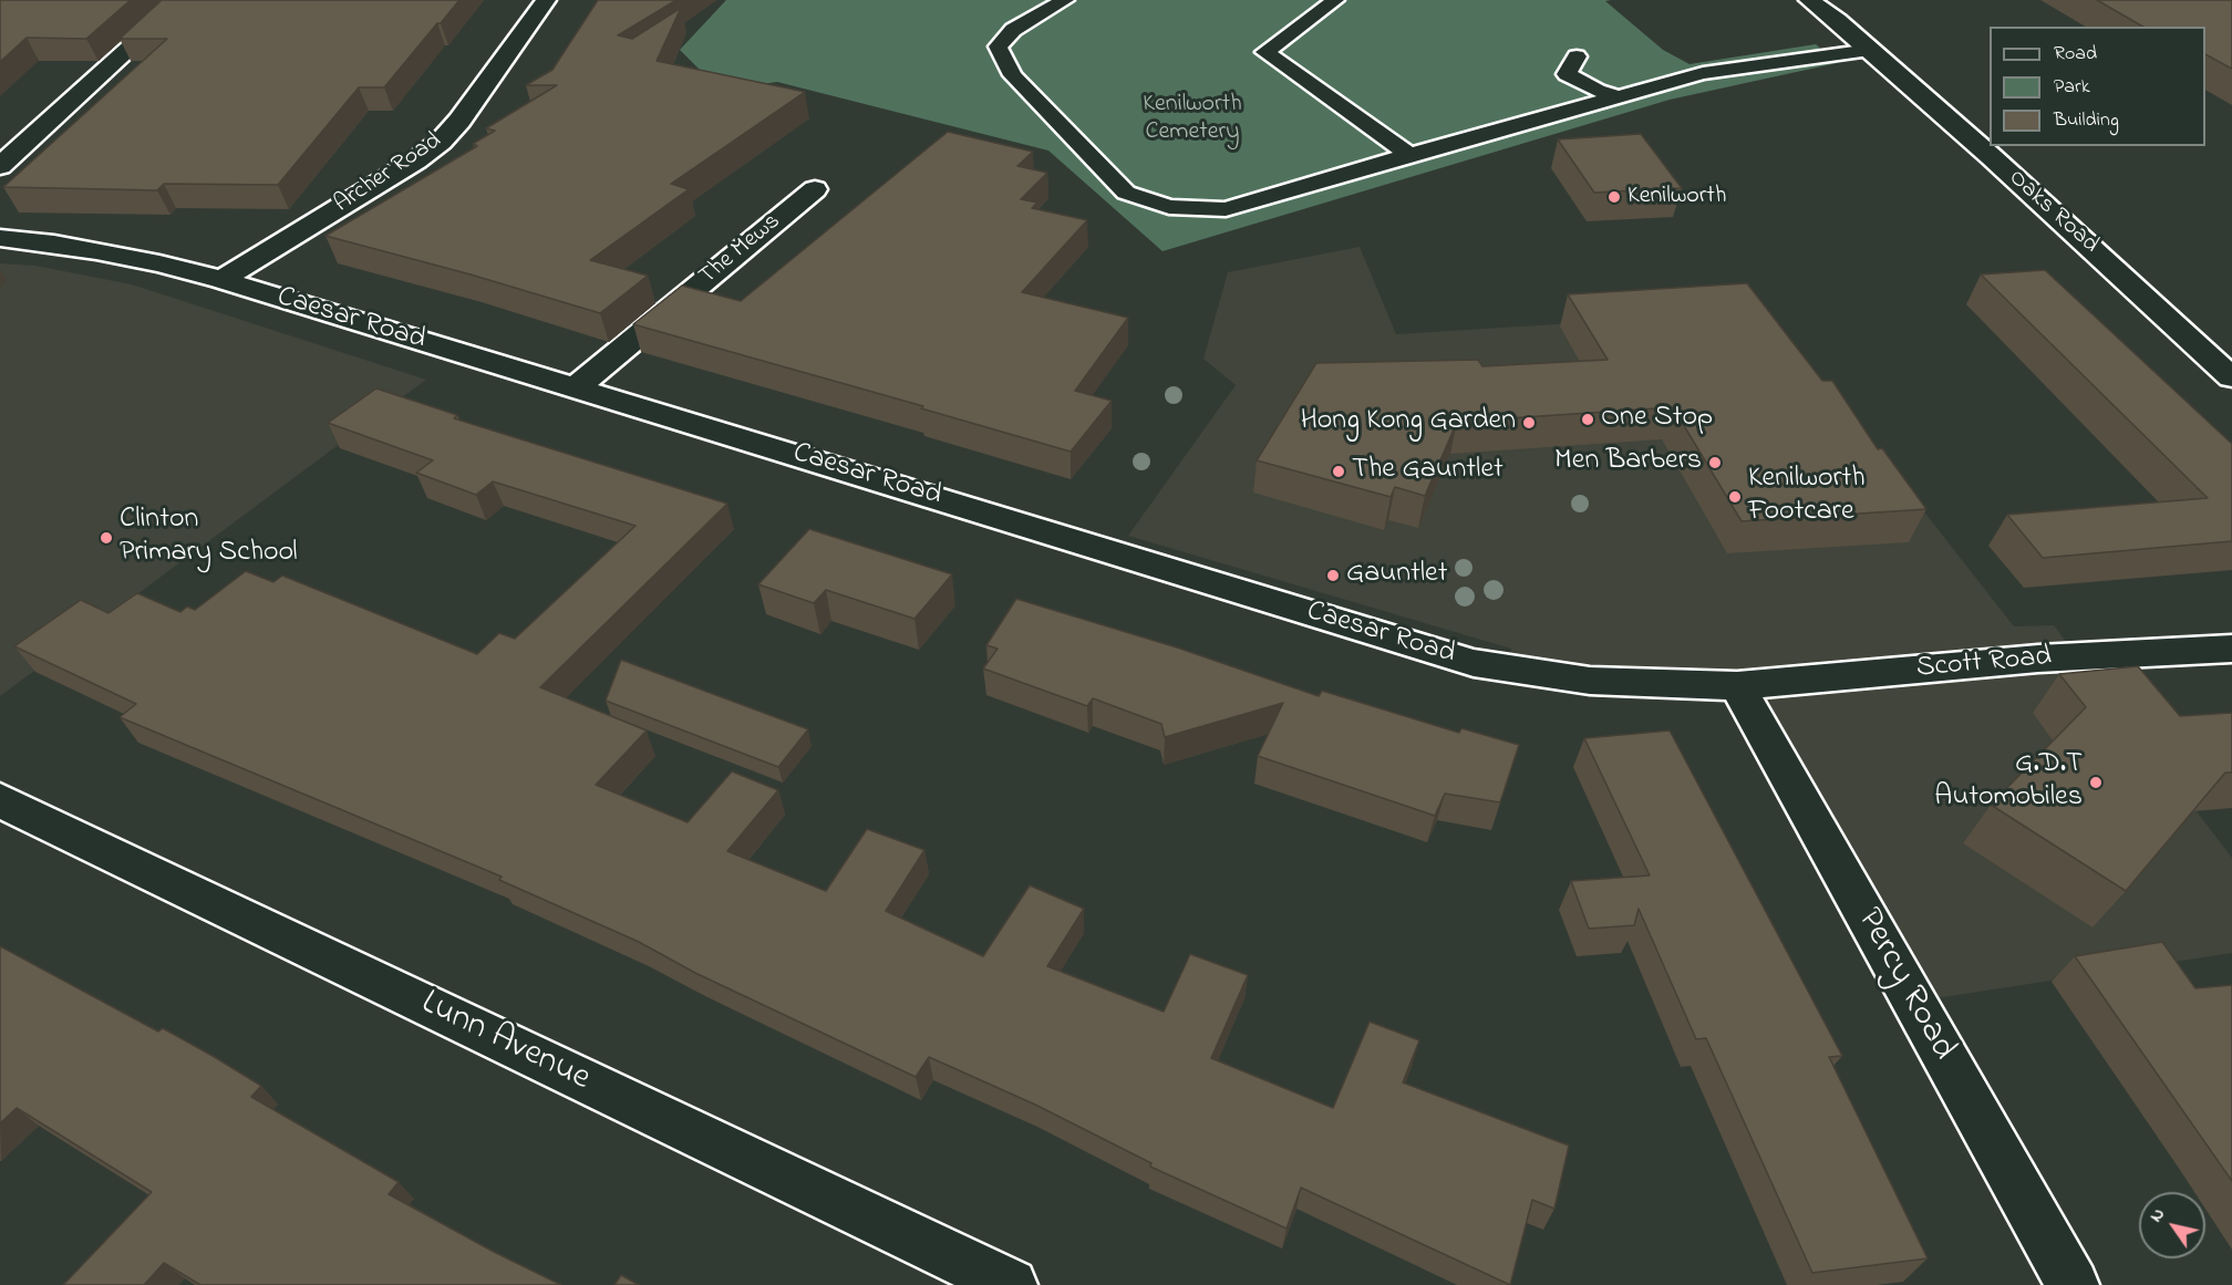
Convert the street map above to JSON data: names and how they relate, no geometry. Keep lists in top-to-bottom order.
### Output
{
  "streets": {
    "street": [
      "Archer Road",
      "Oaks Road",
      "The Mews",
      "Caesar Road",
      "Scott Road",
      "Percy Road",
      "Lunn Avenue"
    ]
  },
  "crossings": [
    ["Archer Road", "Caesar Road"],
    ["The Mews", "Caesar Road"],
    ["Caesar Road", "Scott Road"],
    ["Caesar Road", "Percy Road"],
    ["Scott Road", "Percy Road"]
  ],
  "parks": ["Kenilworth Cemetery"],
  "places": [
    "Kenilworth",
    "One Stop",
    "Hong Kong Garden",
    "Men Barbers",
    "The Gauntlet",
    "Kenilworth Footcare",
    "Clinton Primary School",
    "Gauntlet",
    "G.D.T Automobiles"
  ],
  "legend": ["Road", "Park", "Building"],
  "north": "top left"
}
